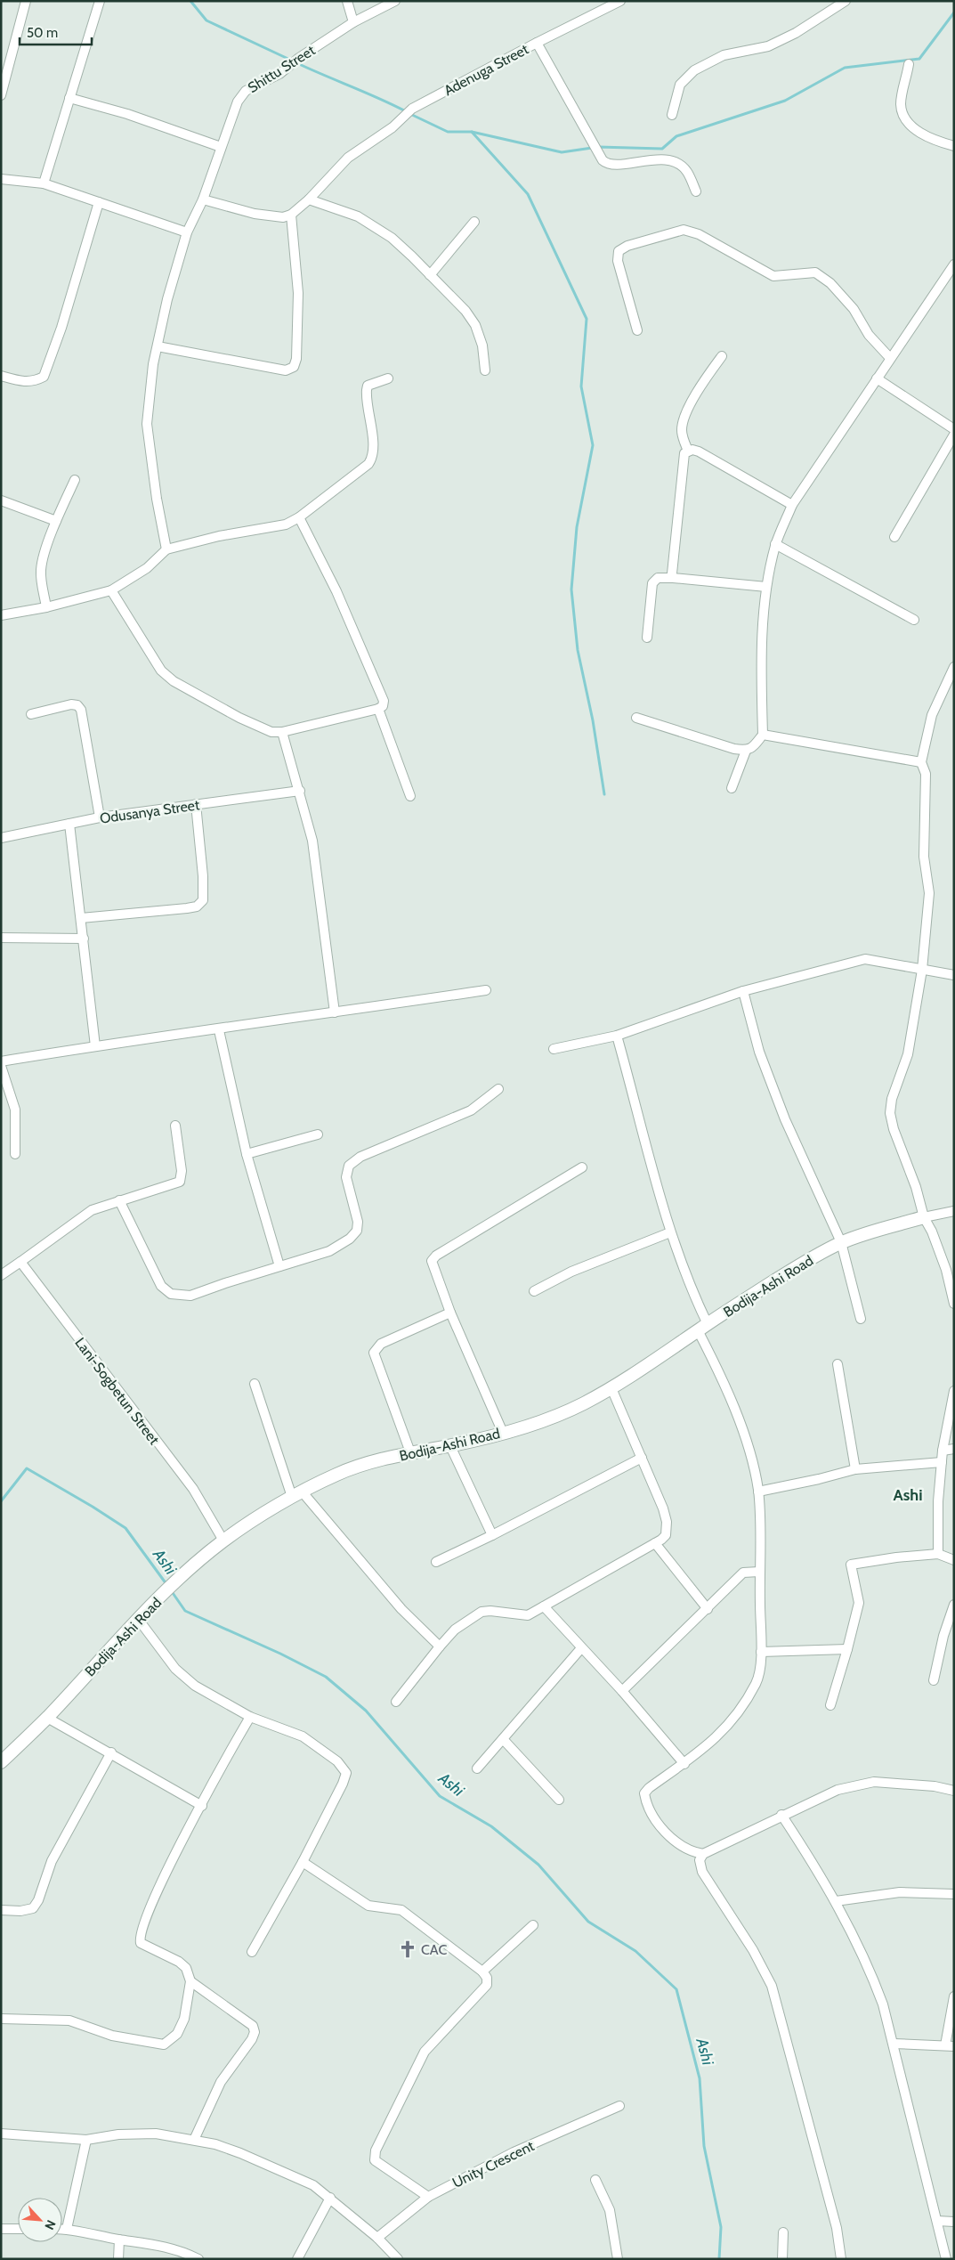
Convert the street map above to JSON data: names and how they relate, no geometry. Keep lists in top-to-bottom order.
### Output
{
  "streets": {
    "street": [
      "Shittu Street",
      "Adenuga Street",
      "Odusanya Street",
      "Bodija-Ashi Road",
      "Lani-Sogbetun Street",
      "Unity Crescent"
    ]
  },
  "crossings": [
    ["Bodija-Ashi Road", "Lani-Sogbetun Street"]
  ],
  "districts": ["Ashi"],
  "water": ["Ashi"],
  "places": {
    "church": ["CAC"]
  },
  "scale_bar": "50 m",
  "north": "bottom right"
}
